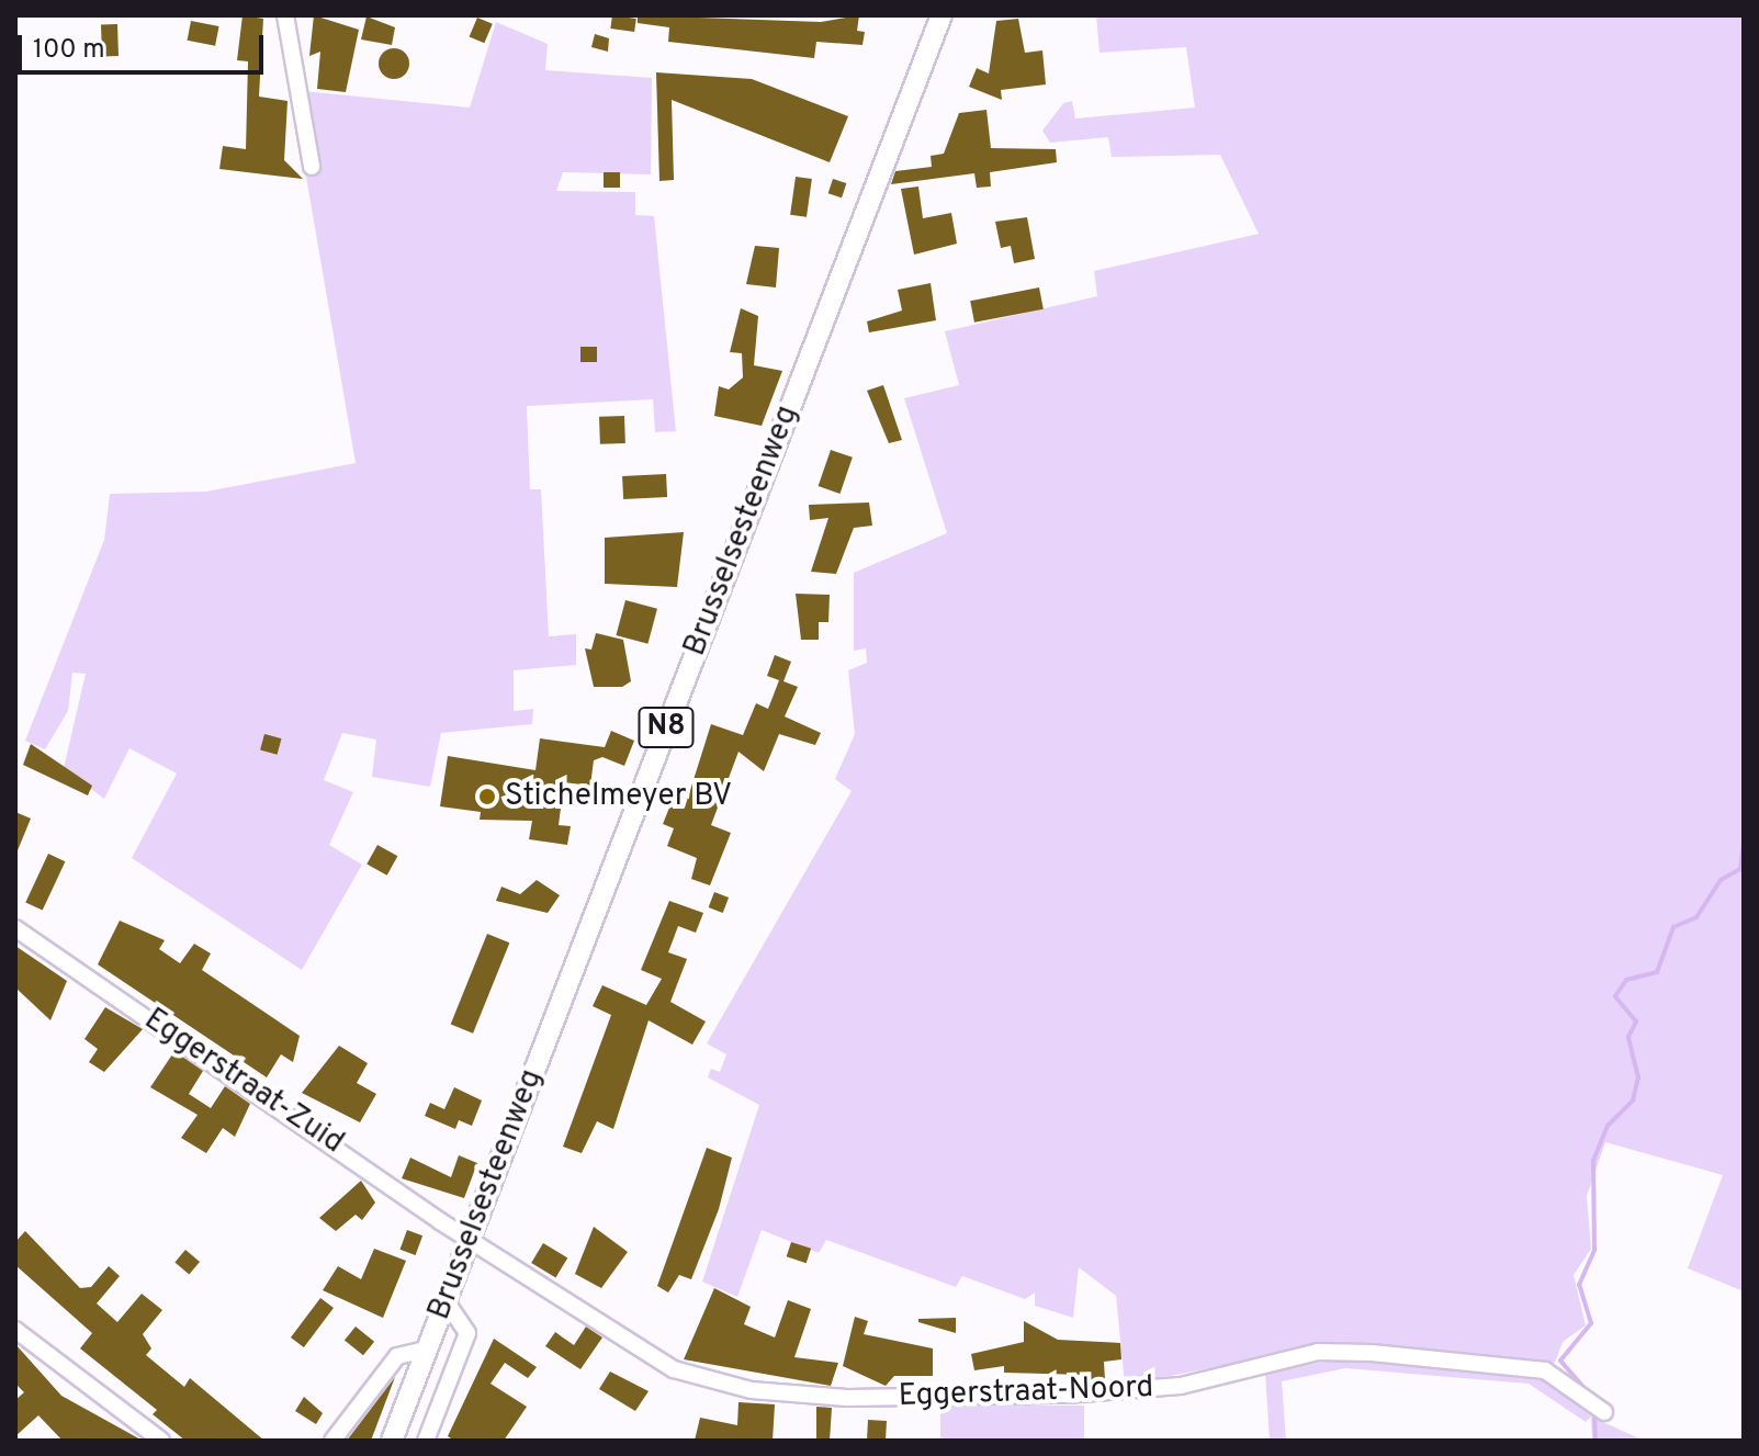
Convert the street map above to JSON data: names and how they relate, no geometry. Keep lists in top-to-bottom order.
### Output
{
  "streets": {
    "main road": ["Brusselsesteenweg", "N8"],
    "street": ["Eggerstraat-Zuid", "Eggerstraat-Noord"]
  },
  "crossings": [
    ["Brusselsesteenweg", "Eggerstraat-Zuid"],
    ["Brusselsesteenweg", "Eggerstraat-Noord"],
    ["Eggerstraat-Zuid", "Eggerstraat-Noord"]
  ],
  "places": ["Stichelmeyer BV"],
  "scale_bar": "100 m"
}
